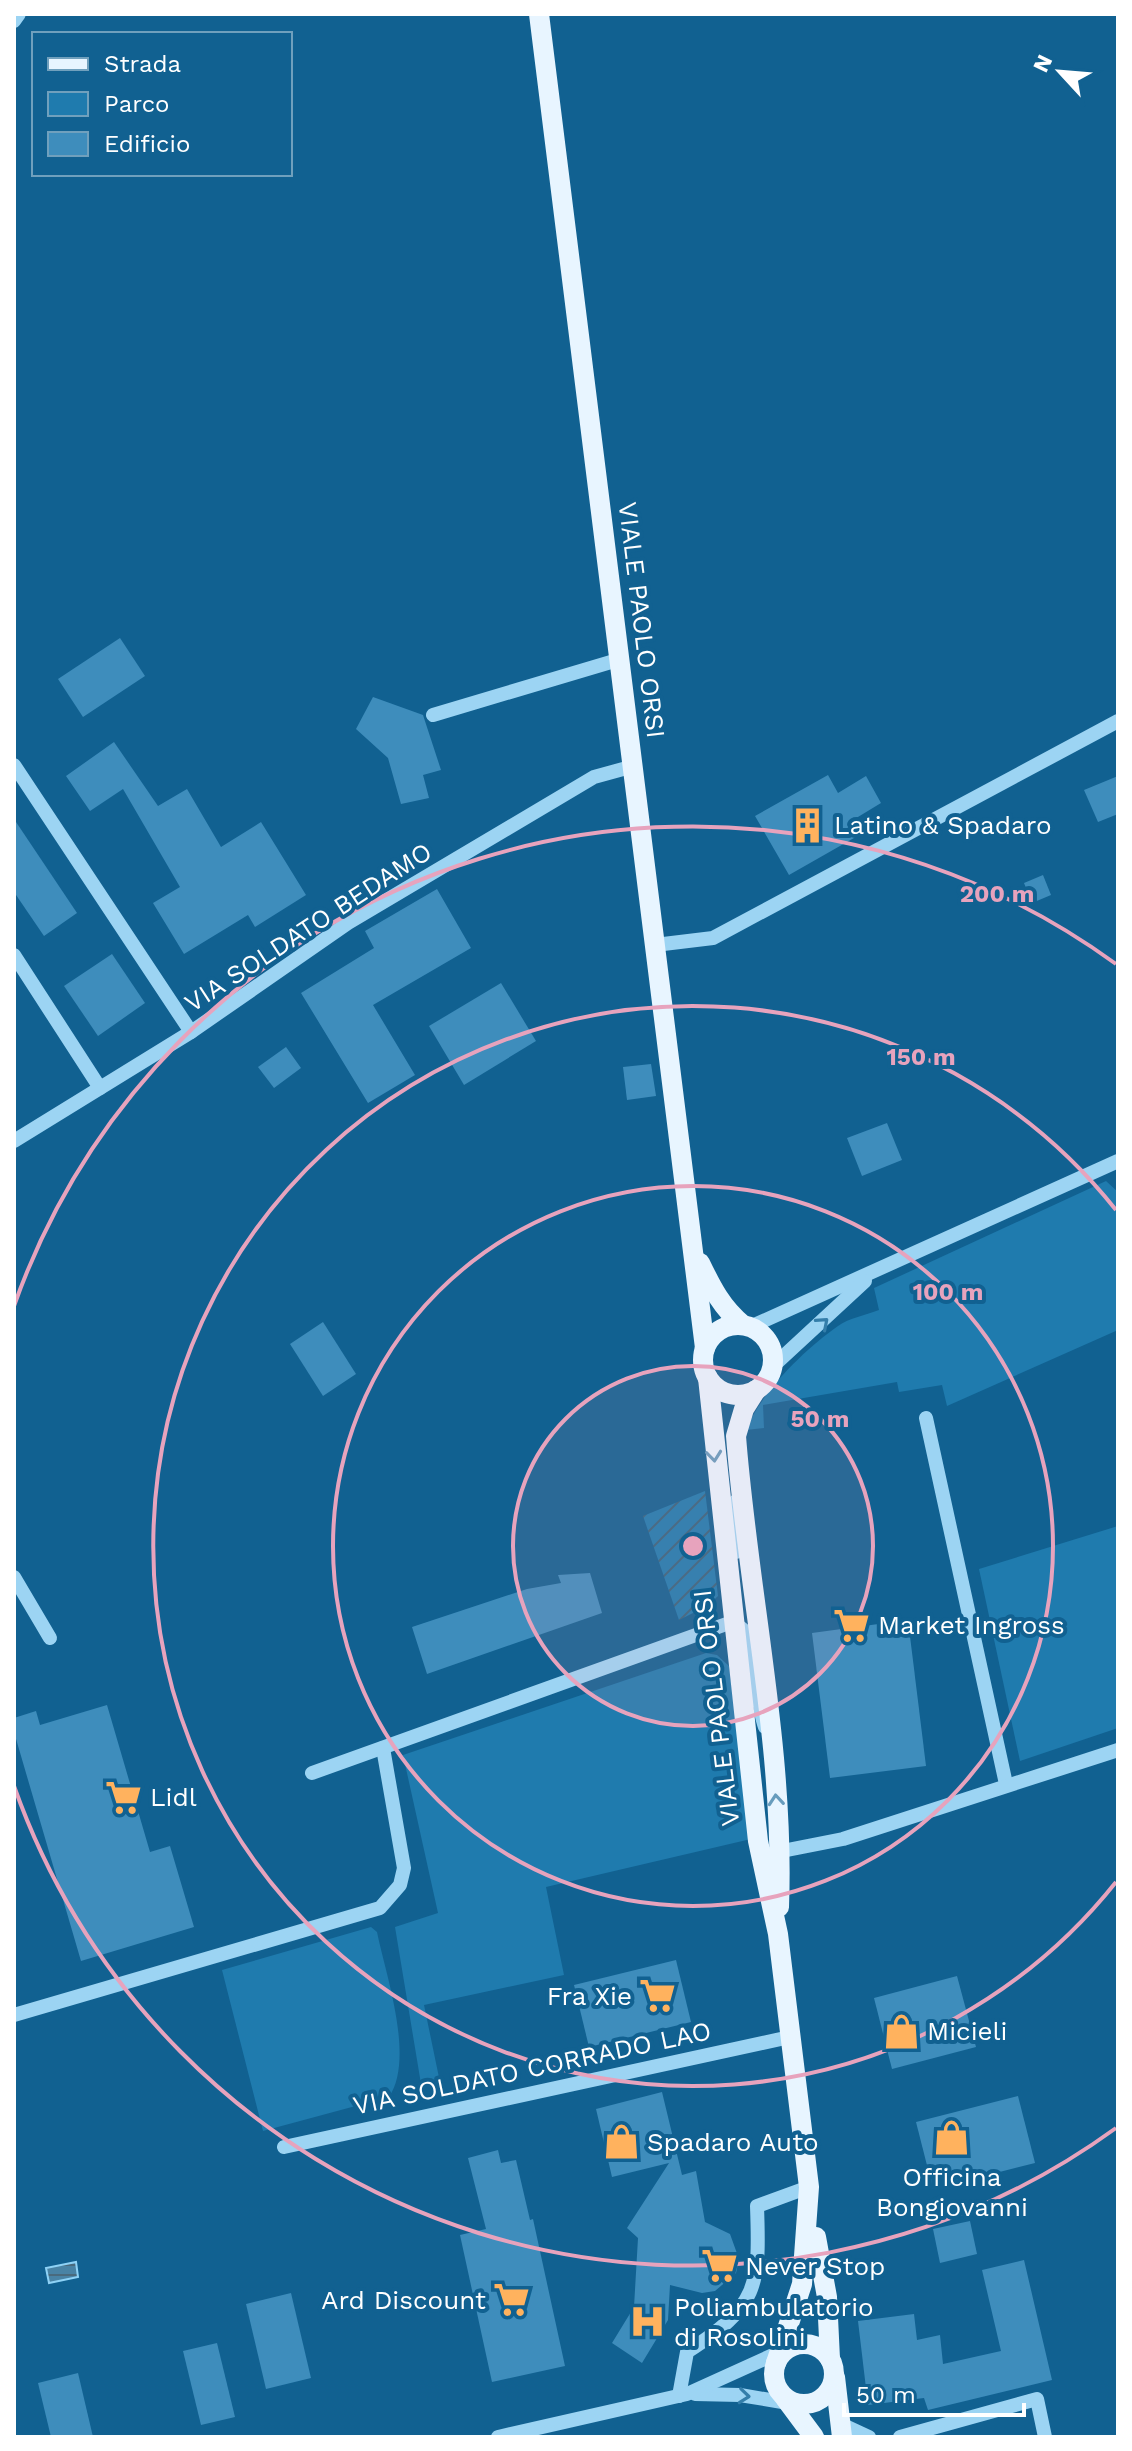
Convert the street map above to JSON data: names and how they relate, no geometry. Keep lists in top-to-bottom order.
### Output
{
  "streets": {
    "main road": ["VIALE PAOLO ORSI"],
    "street": ["VIA SOLDATO BEDAMO", "VIA SOLDATO CORRADO LAO"]
  },
  "crossings": [
    ["VIALE PAOLO ORSI", "VIA SOLDATO BEDAMO"],
    ["VIALE PAOLO ORSI", "VIA SOLDATO CORRADO LAO"]
  ],
  "places": {
    "building": ["Latino & Spadaro"],
    "supermarket": [
      "Market Ingross",
      "Lidl",
      "Fra Xie",
      "Never Stop",
      "Ard Discount"
    ],
    "shop": ["Micieli", "Officina Bongiovanni", "Spadaro Auto"],
    "hospital": ["Poliambulatorio di Rosolini"]
  },
  "legend": ["Strada", "Parco", "Edificio"],
  "scale_bar": "50 m",
  "north": "top left",
  "rings": [
    "200 m",
    "150 m",
    "100 m",
    "50 m"
  ]
}
